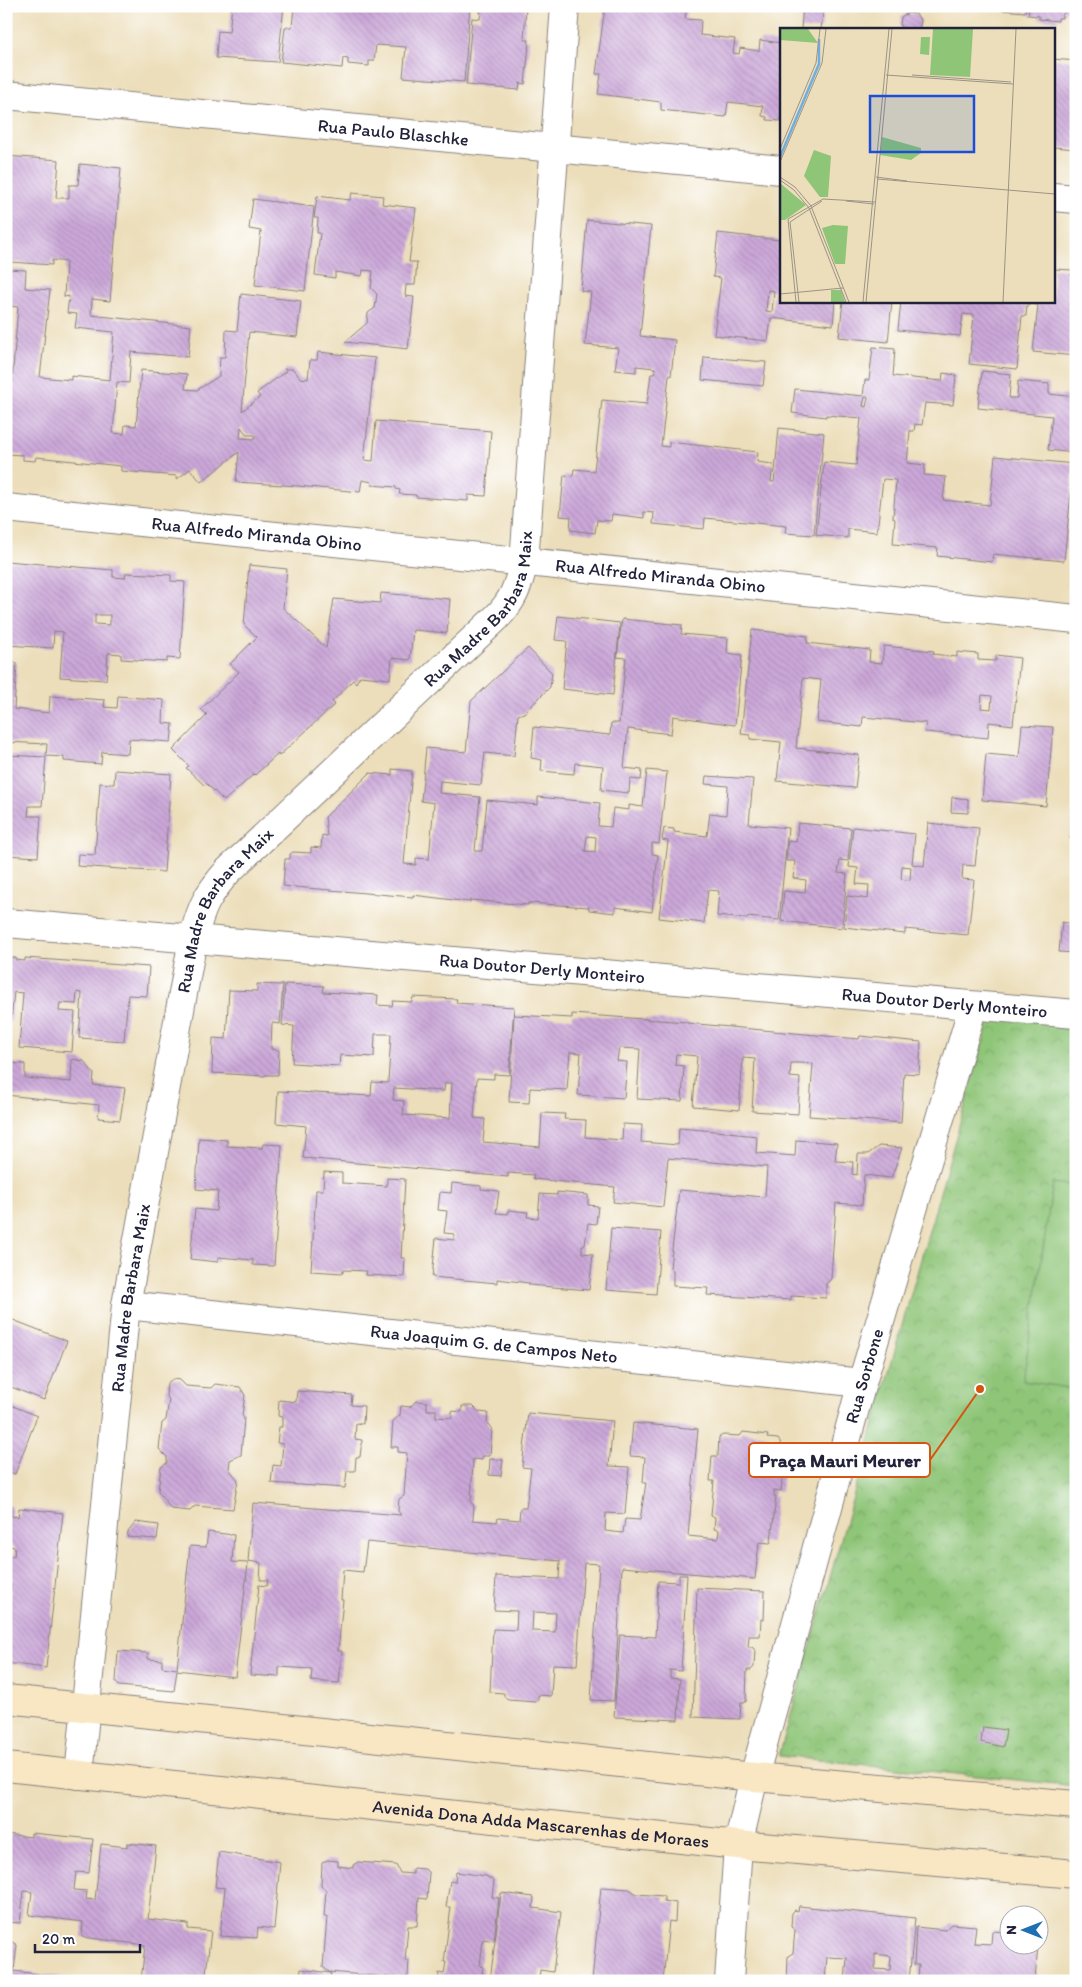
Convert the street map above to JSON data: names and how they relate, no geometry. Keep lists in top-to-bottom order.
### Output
{
  "streets": {
    "main road": ["Avenida Dona Adda Mascarenhas de Moraes"],
    "street": [
      "Rua Paulo Blaschke",
      "Rua Alfredo Miranda Obino",
      "Rua Madre Barbara Maix",
      "Rua Doutor Derly Monteiro",
      "Rua Joaquim G. de Campos Neto",
      "Rua Sorbone"
    ]
  },
  "crossings": [
    ["Rua Paulo Blaschke", "Rua Madre Barbara Maix"],
    ["Rua Alfredo Miranda Obino", "Rua Madre Barbara Maix"],
    ["Rua Madre Barbara Maix", "Rua Doutor Derly Monteiro"],
    ["Rua Madre Barbara Maix", "Rua Joaquim G. de Campos Neto"],
    ["Rua Madre Barbara Maix", "Avenida Dona Adda Mascarenhas de Moraes"],
    ["Rua Doutor Derly Monteiro", "Rua Sorbone"],
    ["Rua Joaquim G. de Campos Neto", "Rua Sorbone"],
    ["Rua Sorbone", "Avenida Dona Adda Mascarenhas de Moraes"]
  ],
  "places": ["Praça Mauri Meurer"],
  "scale_bar": "20 m",
  "north": "left"
}
